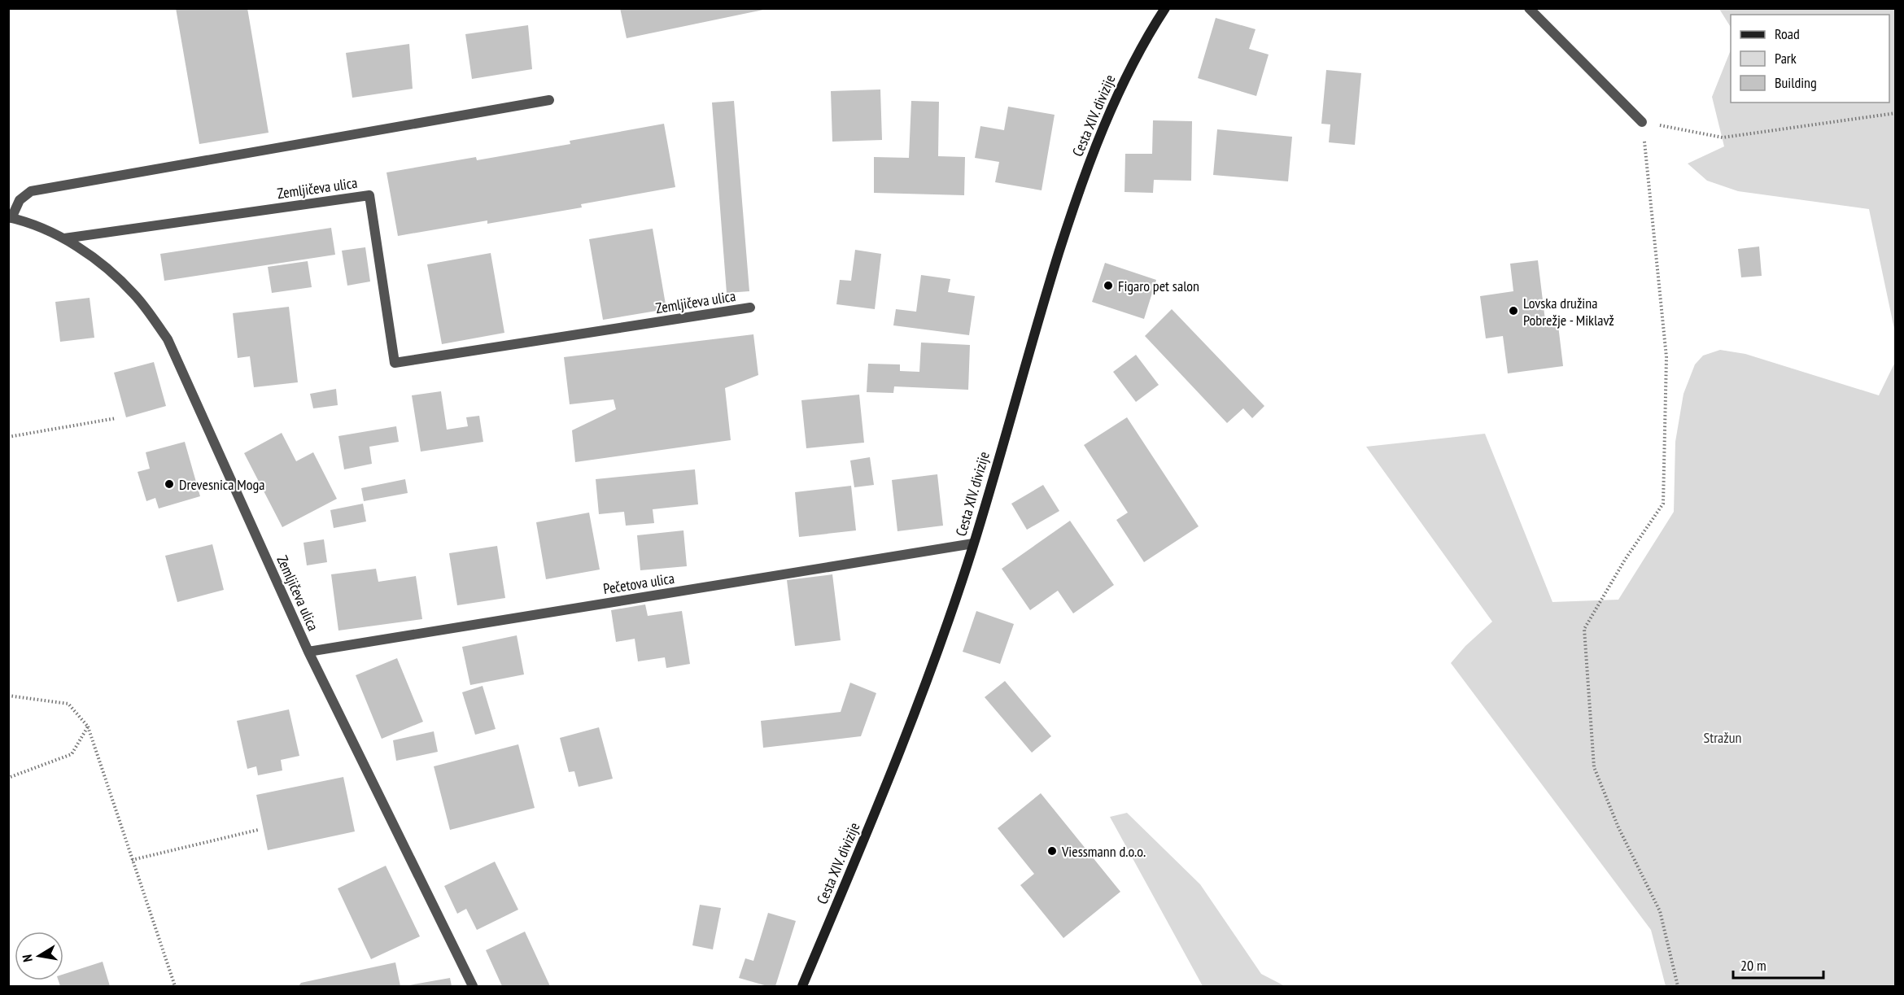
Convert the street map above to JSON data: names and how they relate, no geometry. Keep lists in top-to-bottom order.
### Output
{
  "streets": {
    "street": ["Cesta XIV. divizije", "Zemljičeva ulica", "Pečetova ulica"]
  },
  "crossings": [
    ["Cesta XIV. divizije", "Pečetova ulica"],
    ["Zemljičeva ulica", "Pečetova ulica"]
  ],
  "parks": ["Stražun"],
  "places": [
    "Figaro pet salon",
    "Lovska družina Pobrežje - Miklavž",
    "Drevesnica Moga",
    "Viessmann d.o.o."
  ],
  "legend": ["Road", "Park", "Building"],
  "scale_bar": "20 m",
  "north": "left"
}
